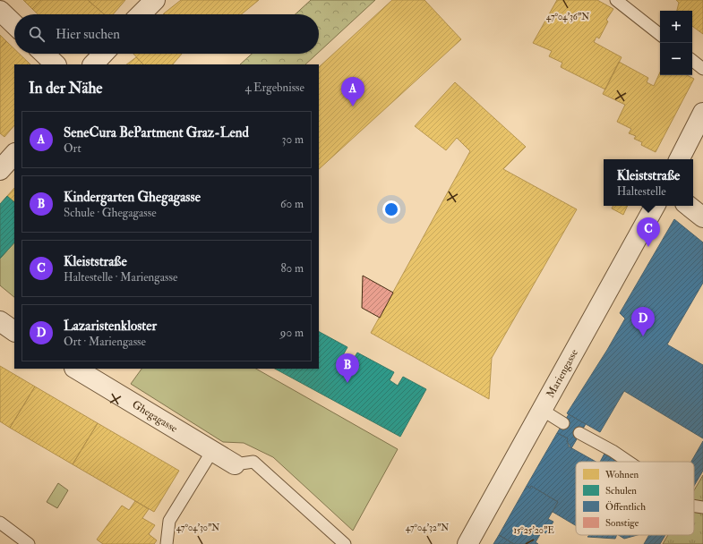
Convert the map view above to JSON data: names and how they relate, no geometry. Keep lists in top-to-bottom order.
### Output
{
  "streets": {
    "street": ["Mariengasse", "Ghegagasse"]
  },
  "legend": [
    "Wohnen",
    "Schulen",
    "Öffentlich",
    "Sonstige"
  ],
  "page": {
    "map_buttons": ["+", "−"],
    "search": "Hier suchen",
    "heading": ["In der Nähe", "4 Ergebnisse"],
    "pins": [
      "A",
      "C",
      "D",
      "B"
    ],
    "list": [
      {
        "mark": "A",
        "name": "SeneCura BePartment Graz-Lend",
        "note": "Ort",
        "value": "30 m"
      },
      {
        "mark": "B",
        "name": "Kindergarten Ghegagasse",
        "note": "Schule · Ghegagasse",
        "value": "60 m"
      },
      {
        "mark": "C",
        "name": "Kleiststraße",
        "note": "Haltestelle · Mariengasse",
        "value": "80 m"
      },
      {
        "mark": "D",
        "name": "Lazaristenkloster",
        "note": "Ort · Mariengasse",
        "value": "90 m"
      }
    ],
    "popup": ["Kleiststraße", "Haltestelle"]
  },
  "coordinates": [
    "47°04'36\"N",
    "47°04'30\"N",
    "47°04'32\"N",
    "15°25'20\"E"
  ]
}
